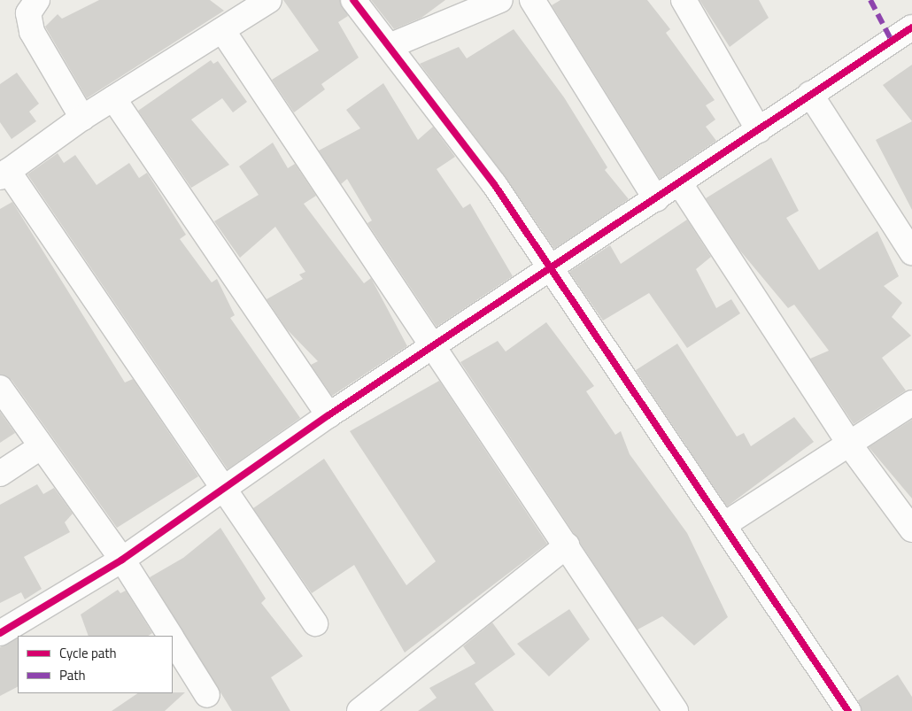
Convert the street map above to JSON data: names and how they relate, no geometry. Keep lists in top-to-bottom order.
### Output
{
  "legend": ["Cycle path", "Path"]
}
